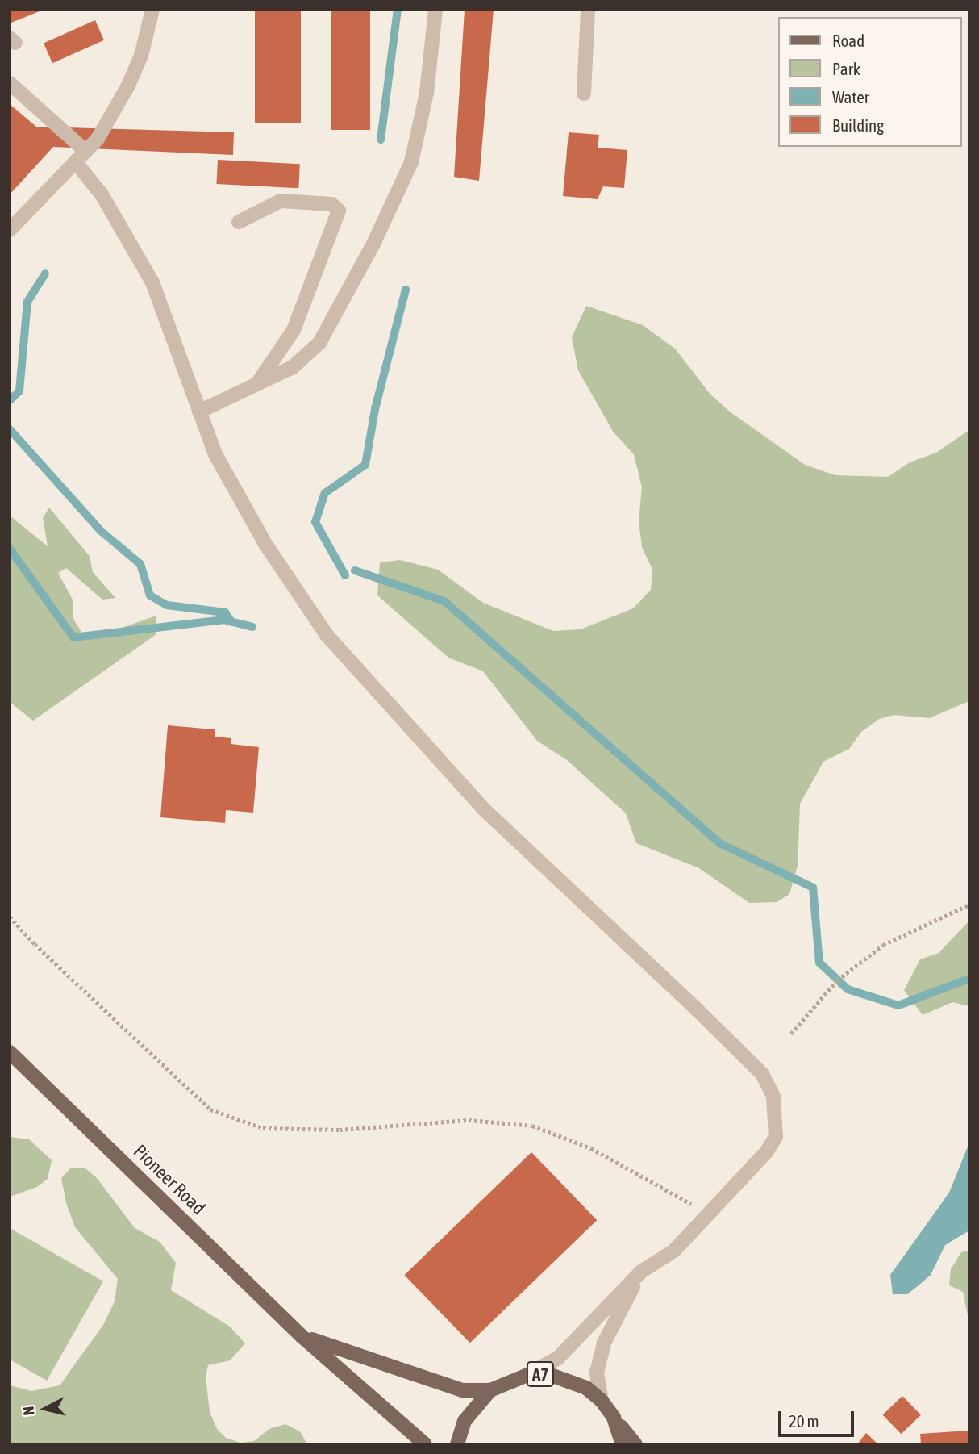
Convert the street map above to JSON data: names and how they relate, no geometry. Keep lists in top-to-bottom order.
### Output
{
  "streets": {
    "main road": ["Pioneer Road", "A7"]
  },
  "crossings": [
    ["Pioneer Road", "A7"]
  ],
  "legend": [
    "Road",
    "Park",
    "Water",
    "Building"
  ],
  "scale_bar": "20 m",
  "north": "left"
}
